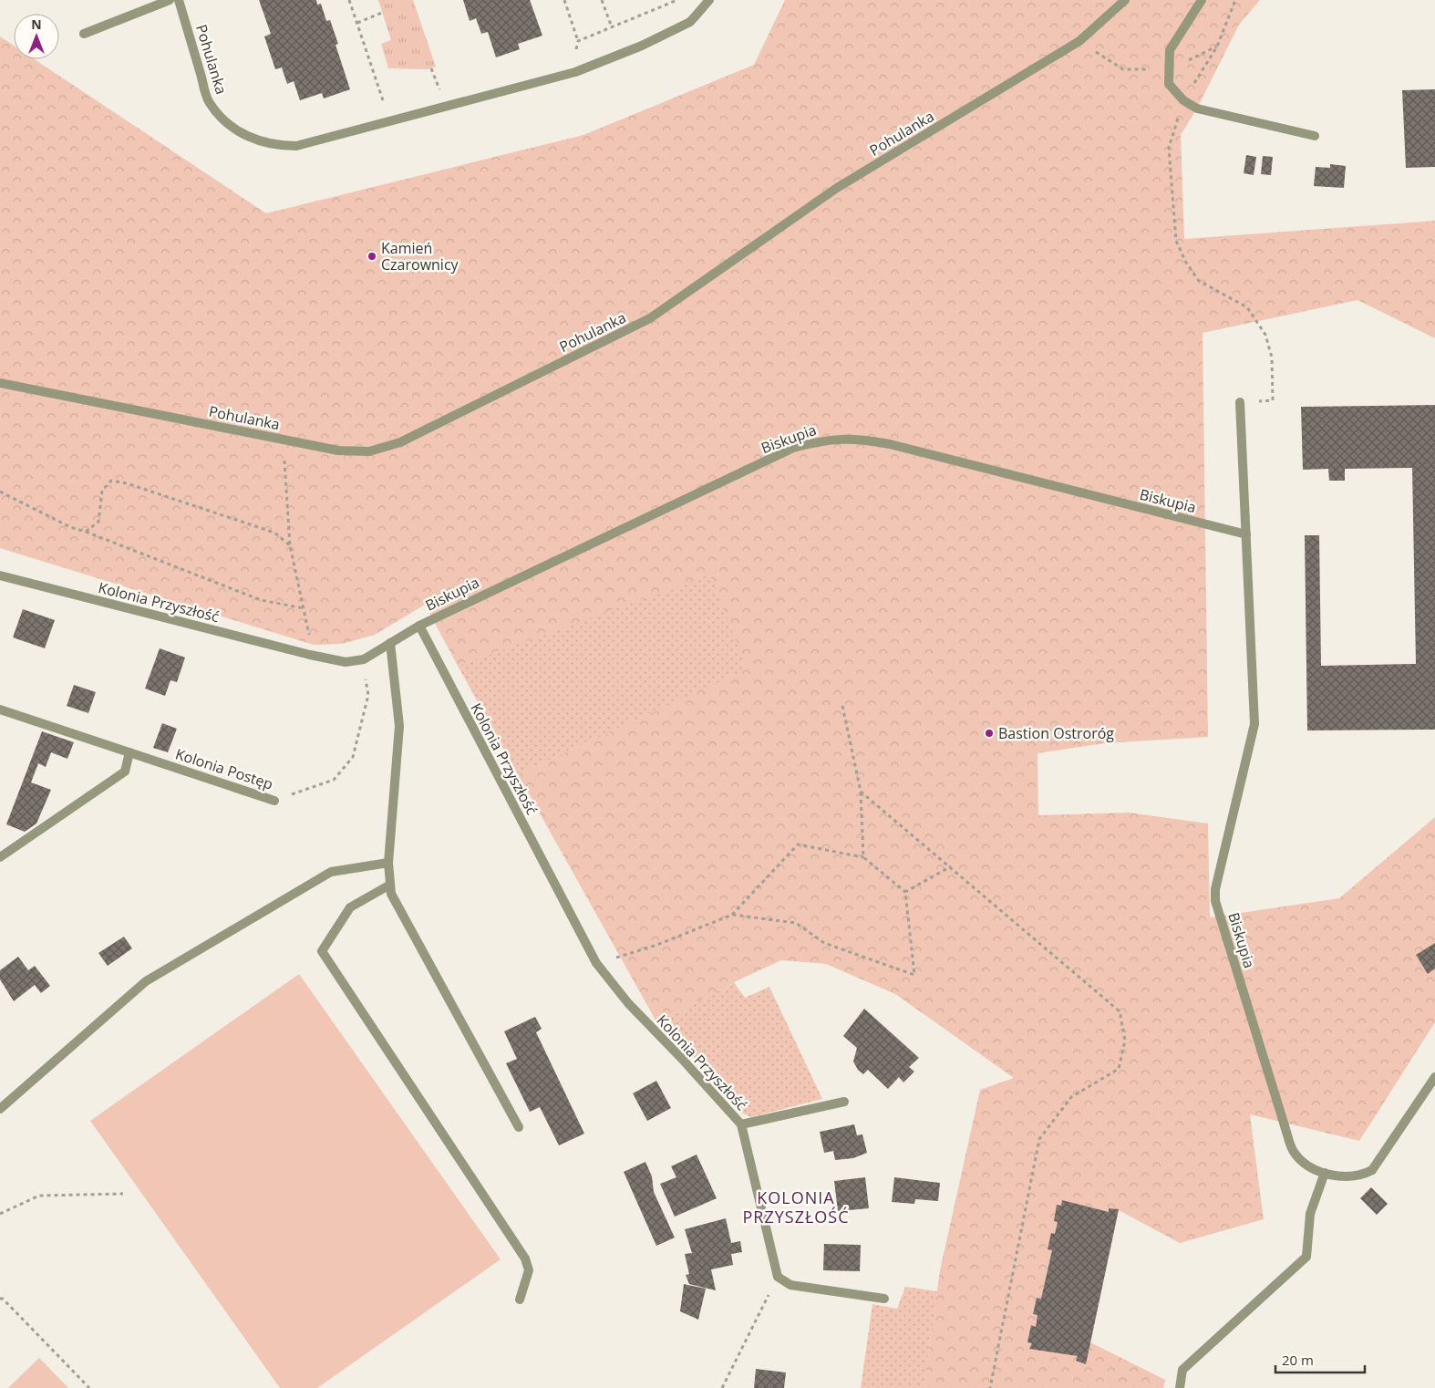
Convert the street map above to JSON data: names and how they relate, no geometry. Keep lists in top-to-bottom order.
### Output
{
  "streets": {
    "street": [
      "Pohulanka",
      "Biskupia",
      "Kolonia Przyszłość",
      "Kolonia Postęp"
    ]
  },
  "crossings": [
    ["Biskupia", "Kolonia Przyszłość"],
    ["Kolonia Przyszłość", "Kolonia Postęp"]
  ],
  "districts": ["KOLONIA PRZYSZŁOŚĆ"],
  "places": ["Kamień Czarownicy", "Bastion Ostroróg"],
  "scale_bar": "20 m",
  "north": "top"
}
